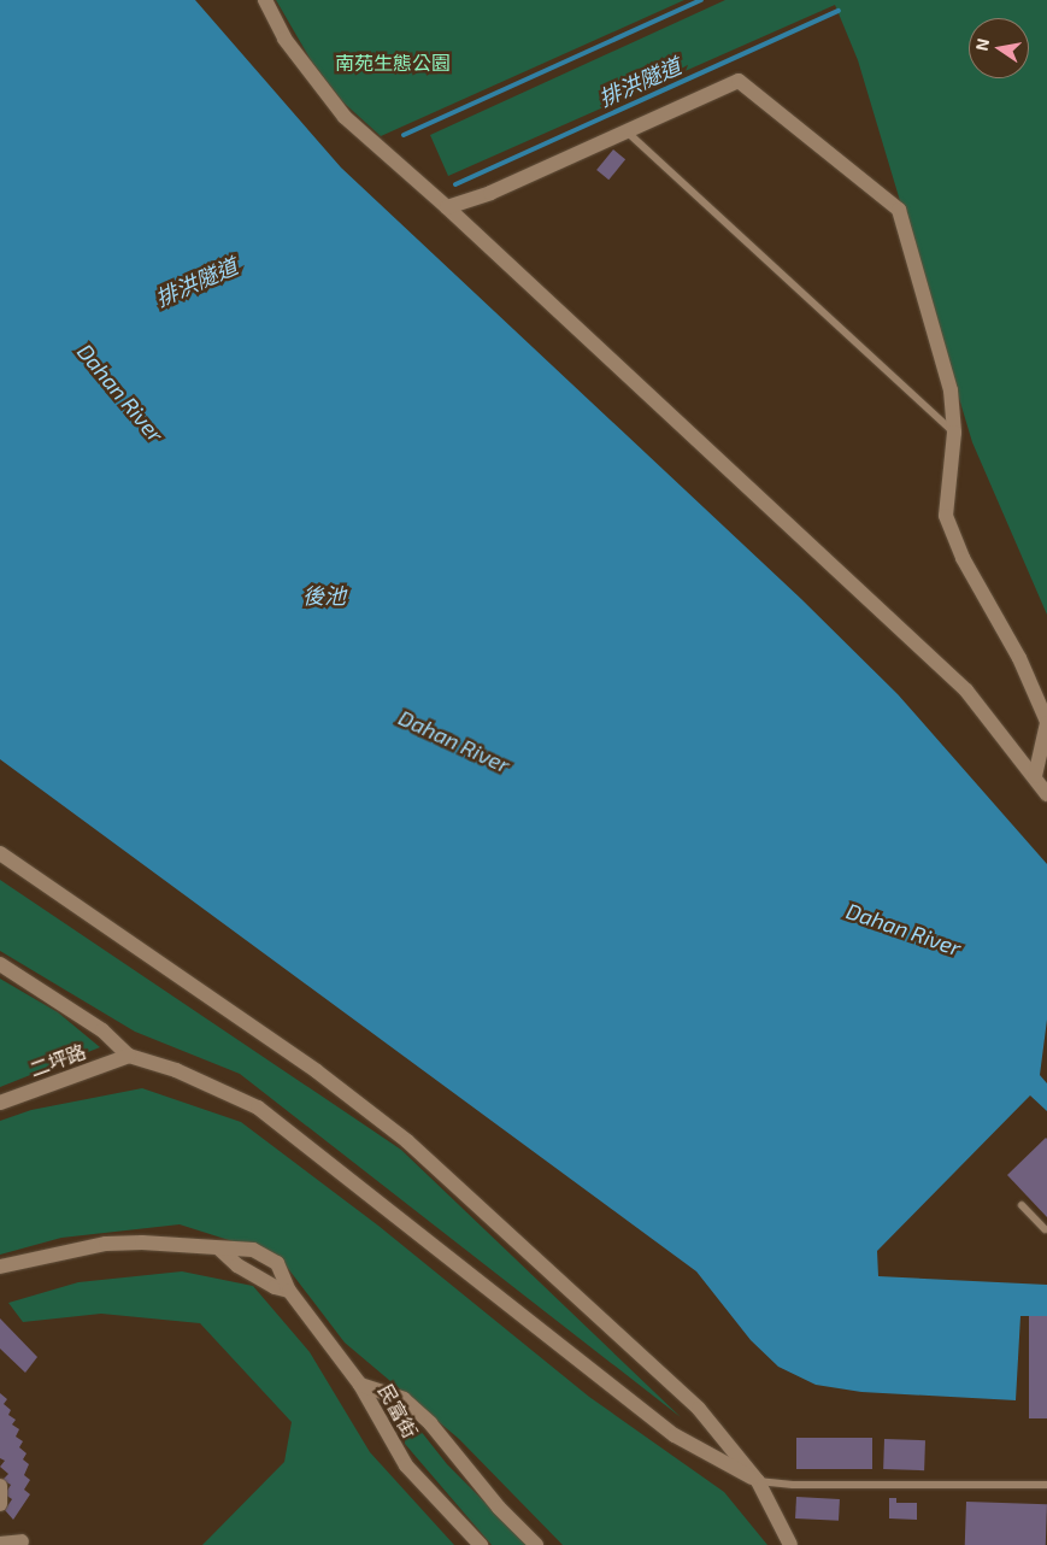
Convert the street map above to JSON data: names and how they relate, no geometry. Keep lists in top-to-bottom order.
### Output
{
  "streets": {
    "street": ["二坪路", "民富街"]
  },
  "water": ["排洪隧道", "Dahan River", "後池"],
  "parks": ["南苑生態公園"],
  "north": "left"
}
